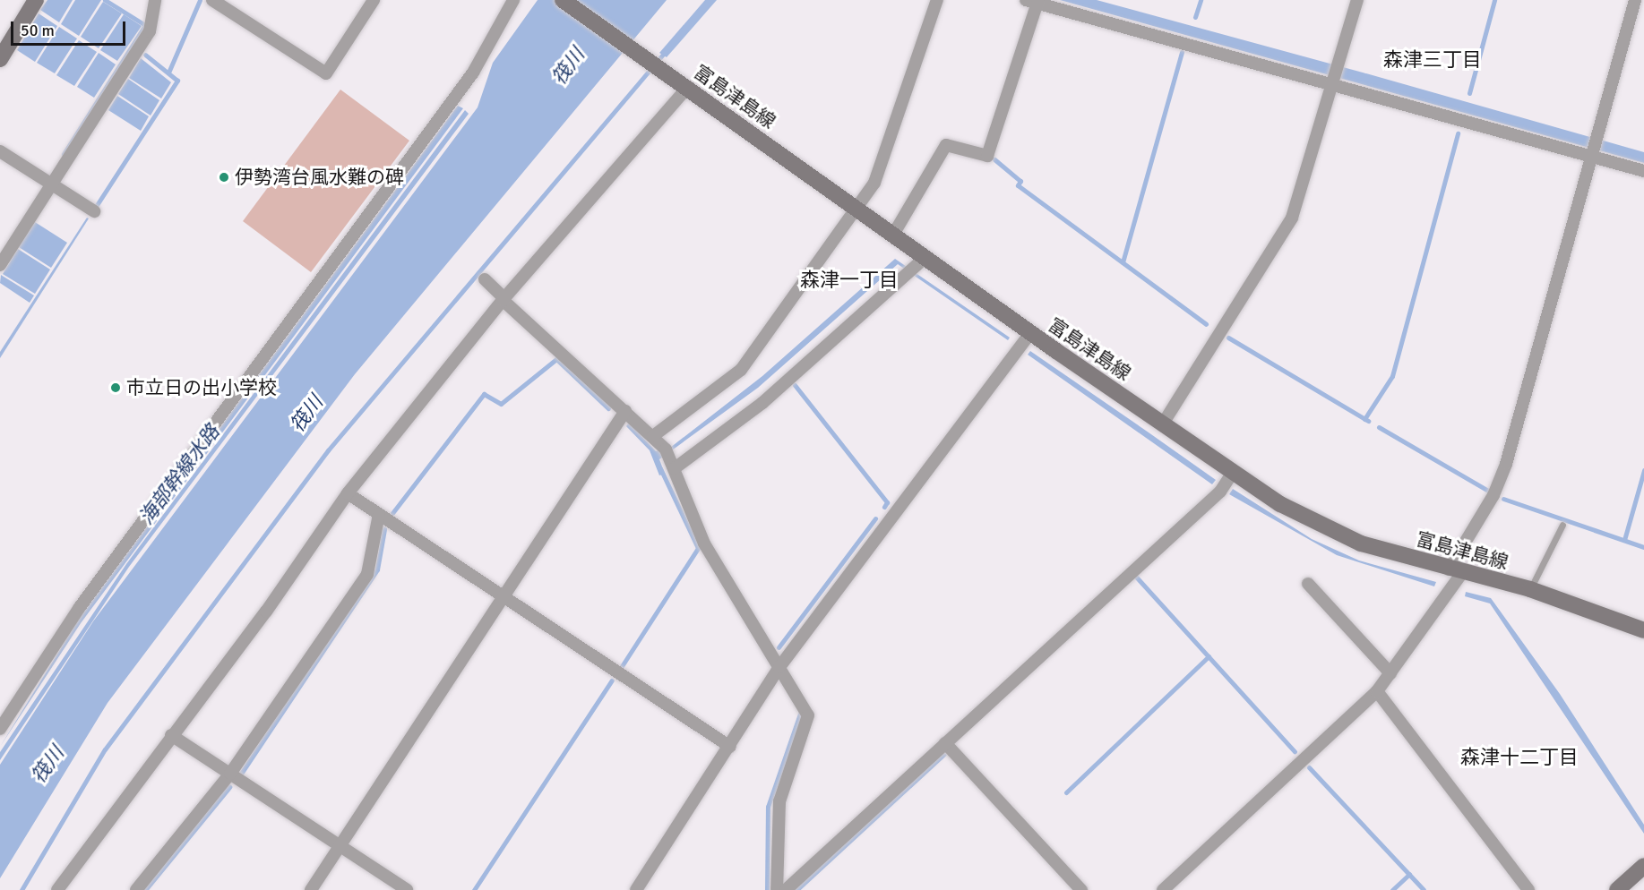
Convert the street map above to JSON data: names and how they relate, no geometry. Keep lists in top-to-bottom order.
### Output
{
  "streets": {
    "main road": ["富島津島線"]
  },
  "districts": ["森津三丁目", "森津一丁目", "森津十二丁目"],
  "water": ["筏川", "海部幹線水路"],
  "places": ["伊勢湾台風水難の碑", "市立日の出小学校"],
  "scale_bar": "50 m"
}
